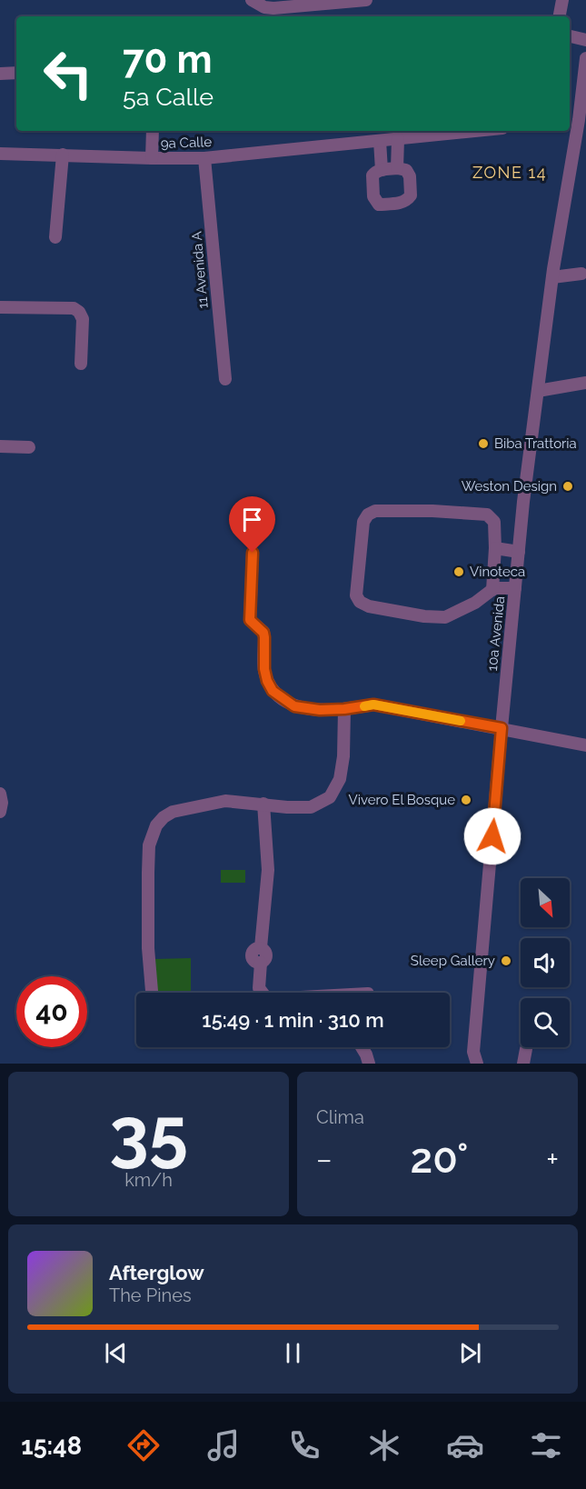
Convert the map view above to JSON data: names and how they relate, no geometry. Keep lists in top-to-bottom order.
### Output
{
  "streets": {
    "street": ["9a Calle", "11 Avenida A", "10a Avenida"]
  },
  "crossings": [
    ["9a Calle", "11 Avenida A"]
  ],
  "districts": ["ZONE 14"],
  "places": [
    "Biba Trattoria",
    "Weston Design",
    "Vinoteca",
    "Vivero El Bosque",
    "Sleep Gallery"
  ],
  "north": "bottom right",
  "page": {
    "turn": ["70 m", "5a Calle"],
    "limit": "40",
    "trip": "15:49 · 1 min · 310 m",
    "tile": [
      ["35", "km/h"],
      "Clima"
    ],
    "heat": ["−", "20°", "+"],
    "song": ["Afterglow", "The Pines"],
    "tabs": "15:48"
  }
}
